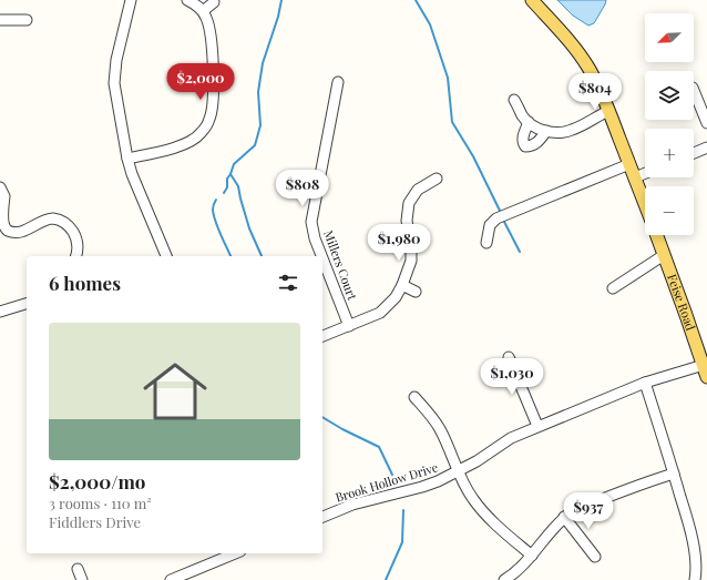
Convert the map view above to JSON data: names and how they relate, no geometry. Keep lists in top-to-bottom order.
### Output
{
  "streets": {
    "main road": ["Feise Road"],
    "street": ["Millers Court", "Brook Hollow Drive"]
  },
  "crossings": [
    ["Feise Road", "Brook Hollow Drive"]
  ],
  "north": "bottom left",
  "page": {
    "map_buttons": ["+", "−"],
    "price": [
      "$2,000",
      "$804",
      "$808",
      "$1,980",
      "$1,030",
      "$937"
    ],
    "heading": "6 homes",
    "list": [
      {
        "name": "$2,000/mo",
        "note": "3 rooms · 110 m² · Fiddlers Drive"
      }
    ]
  }
}
